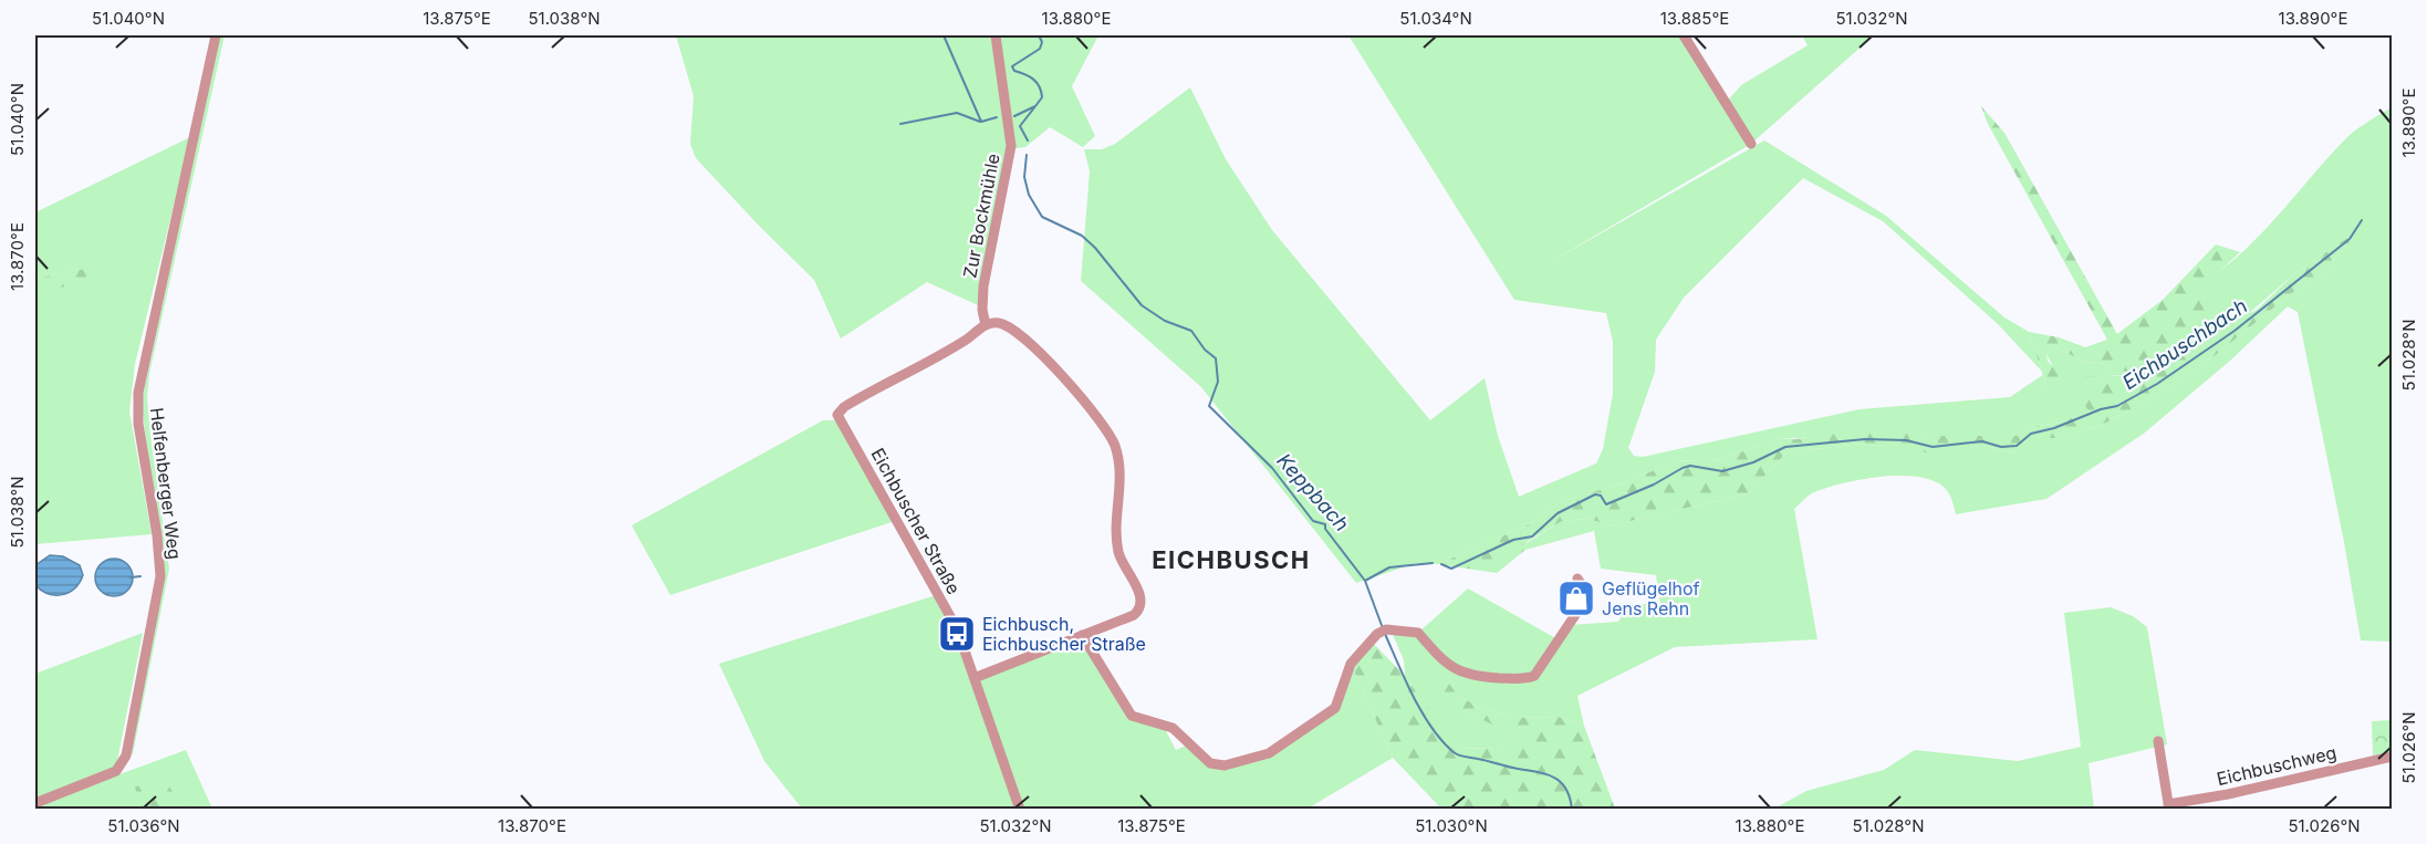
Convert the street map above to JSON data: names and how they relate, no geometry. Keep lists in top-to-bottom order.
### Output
{
  "streets": {
    "street": [
      "Zur Bockmühle",
      "Helfenberger Weg",
      "Eichbuscher Straße",
      "Eichbuschweg"
    ]
  },
  "crossings": [
    ["Zur Bockmühle", "Eichbuscher Straße"]
  ],
  "districts": ["EICHBUSCH"],
  "water": ["Eichbuschbach", "Keppbach"],
  "places": {
    "shop": ["Geflügelhof Jens Rehn"],
    "bus stop": ["Eichbusch, Eichbuscher Straße"]
  },
  "coordinates": [
    "51.040°N",
    "13.875°E",
    "51.038°N",
    "13.880°E",
    "51.034°N",
    "13.885°E",
    "51.032°N",
    "13.890°E",
    "13.870°E",
    "51.028°N",
    "51.026°N",
    "51.036°N",
    "51.030°N"
  ]
}
